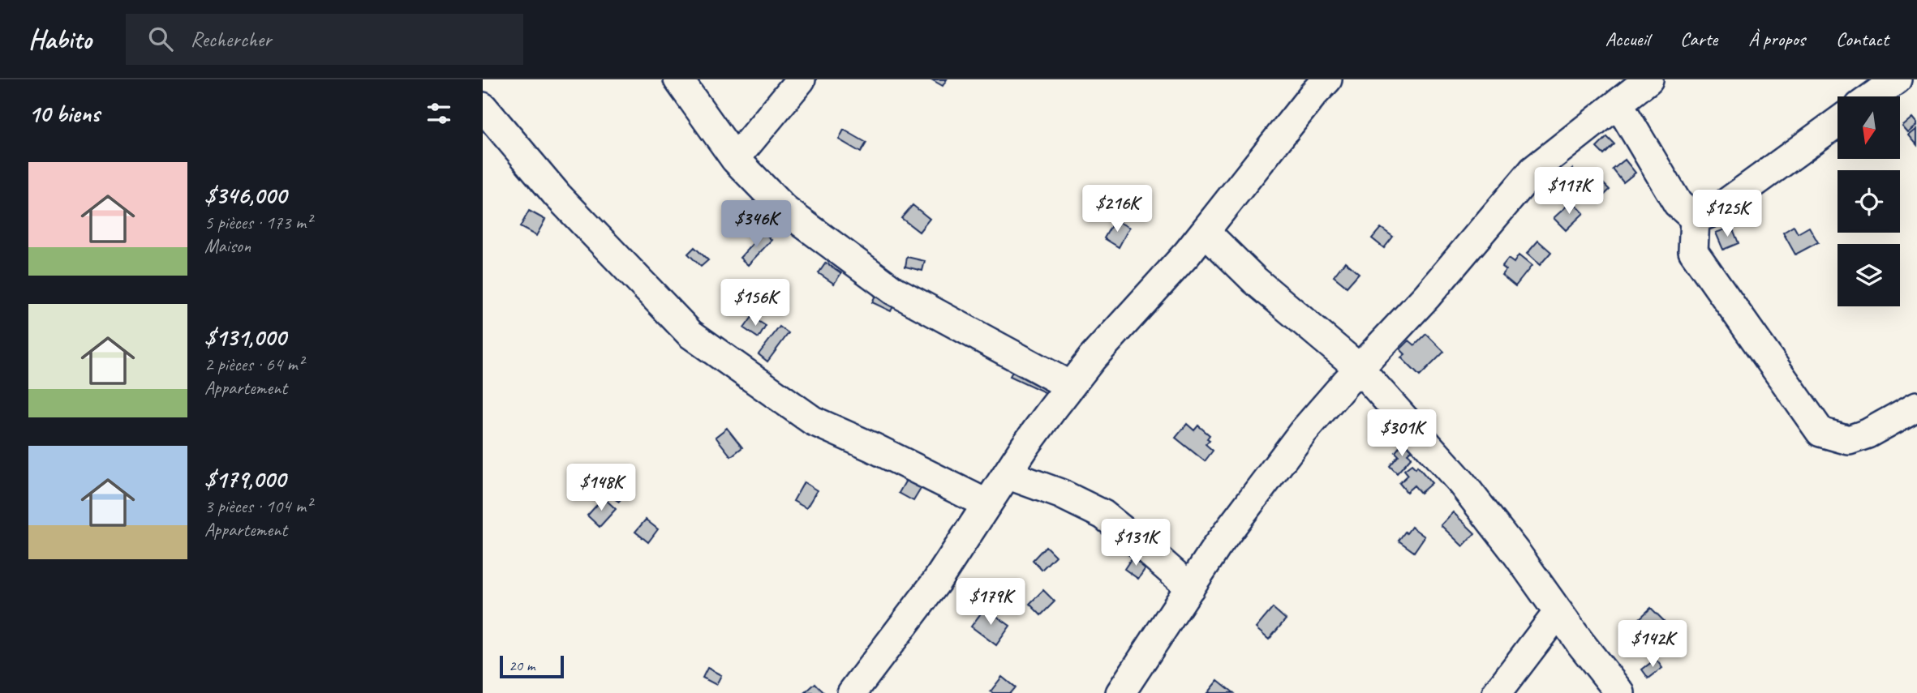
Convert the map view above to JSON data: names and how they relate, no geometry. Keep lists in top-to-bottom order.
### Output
{
  "scale_bar": "20 m",
  "north": "bottom",
  "page": {
    "header": "Habito",
    "search": "Rechercher",
    "nav": [
      "Accueil",
      "Carte",
      "À propos",
      "Contact"
    ],
    "heading": "10 biens",
    "list": [
      {
        "name": "$346,000",
        "note": "5 pièces · 173 m² · Maison"
      },
      {
        "name": "$131,000",
        "note": "2 pièces · 64 m² · Appartement"
      },
      {
        "name": "$179,000",
        "note": "3 pièces · 104 m² · Appartement"
      }
    ],
    "price": [
      "$117K",
      "$216K",
      "$125K",
      "$346K",
      "$156K",
      "$301K",
      "$148K",
      "$131K",
      "$179K",
      "$142K"
    ],
    "scale": "20 m"
  }
}
